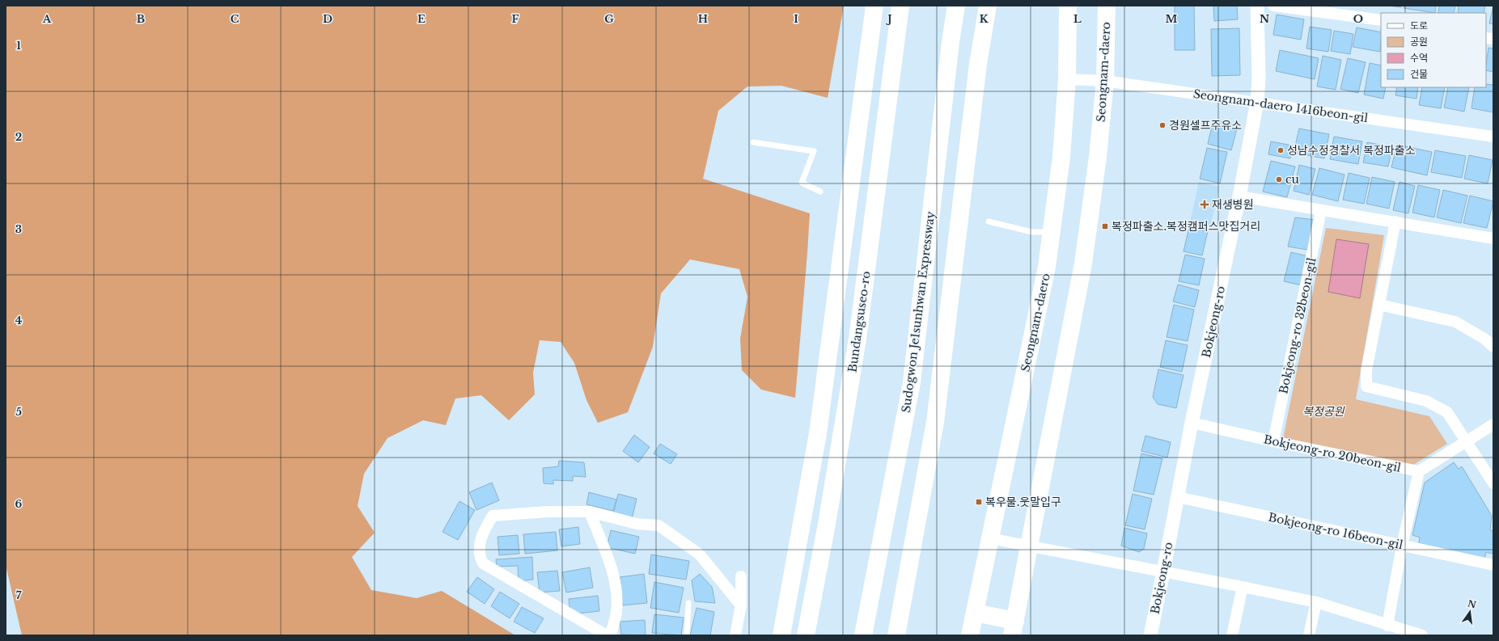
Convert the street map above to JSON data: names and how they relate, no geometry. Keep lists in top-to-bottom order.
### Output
{
  "streets": {
    "main road": ["Seongnam-daero", "Sudogwon Je1sunhwan Expressway", "Bundangsuseo-ro"],
    "street": [
      "Seongnam-daero 1416beon-gil",
      "Bokjeong-ro",
      "Bokjeong-ro 32beon-gil",
      "Bokjeong-ro 20beon-gil",
      "Bokjeong-ro 16beon-gil"
    ]
  },
  "crossings": [
    ["Seongnam-daero", "Seongnam-daero 1416beon-gil"],
    ["Seongnam-daero 1416beon-gil", "Bokjeong-ro"],
    ["Bokjeong-ro", "Bokjeong-ro 20beon-gil"],
    ["Bokjeong-ro", "Bokjeong-ro 16beon-gil"],
    ["Bokjeong-ro 32beon-gil", "Bokjeong-ro 20beon-gil"]
  ],
  "parks": ["복정공원"],
  "places": {
    "other": ["경원셀프주유소", "성남수정경찰서 복정파출소", "cu"],
    "health": ["재생병원"],
    "transit": ["복정파출소.복정캠퍼스맛집거리", "복우물.웃말입구"]
  },
  "legend": [
    "도로",
    "공원",
    "수역",
    "건물"
  ],
  "north": "top",
  "grid": {
    "columns": [
      "A",
      "B",
      "C",
      "D",
      "E",
      "F",
      "G",
      "H",
      "I",
      "J",
      "K",
      "L",
      "M",
      "N",
      "O"
    ],
    "rows": [
      "1",
      "2",
      "3",
      "4",
      "5",
      "6",
      "7"
    ]
  }
}
